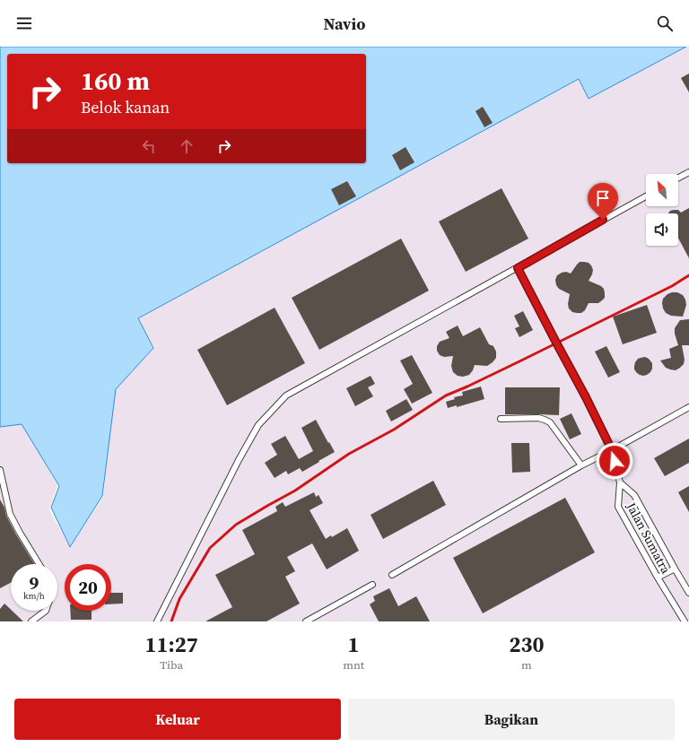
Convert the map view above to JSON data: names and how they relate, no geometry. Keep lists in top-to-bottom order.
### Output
{
  "streets": {
    "lane": ["Jalan Sumatra"]
  },
  "north": "top left",
  "page": {
    "header": "Navio",
    "turn": ["160 m", "Belok kanan"],
    "speed": "9 km/h",
    "limit": "20",
    "eta": [
      "11:27",
      "Tiba",
      "1",
      "mnt",
      "230",
      "m"
    ],
    "buttons": ["Keluar", "Bagikan"]
  }
}
